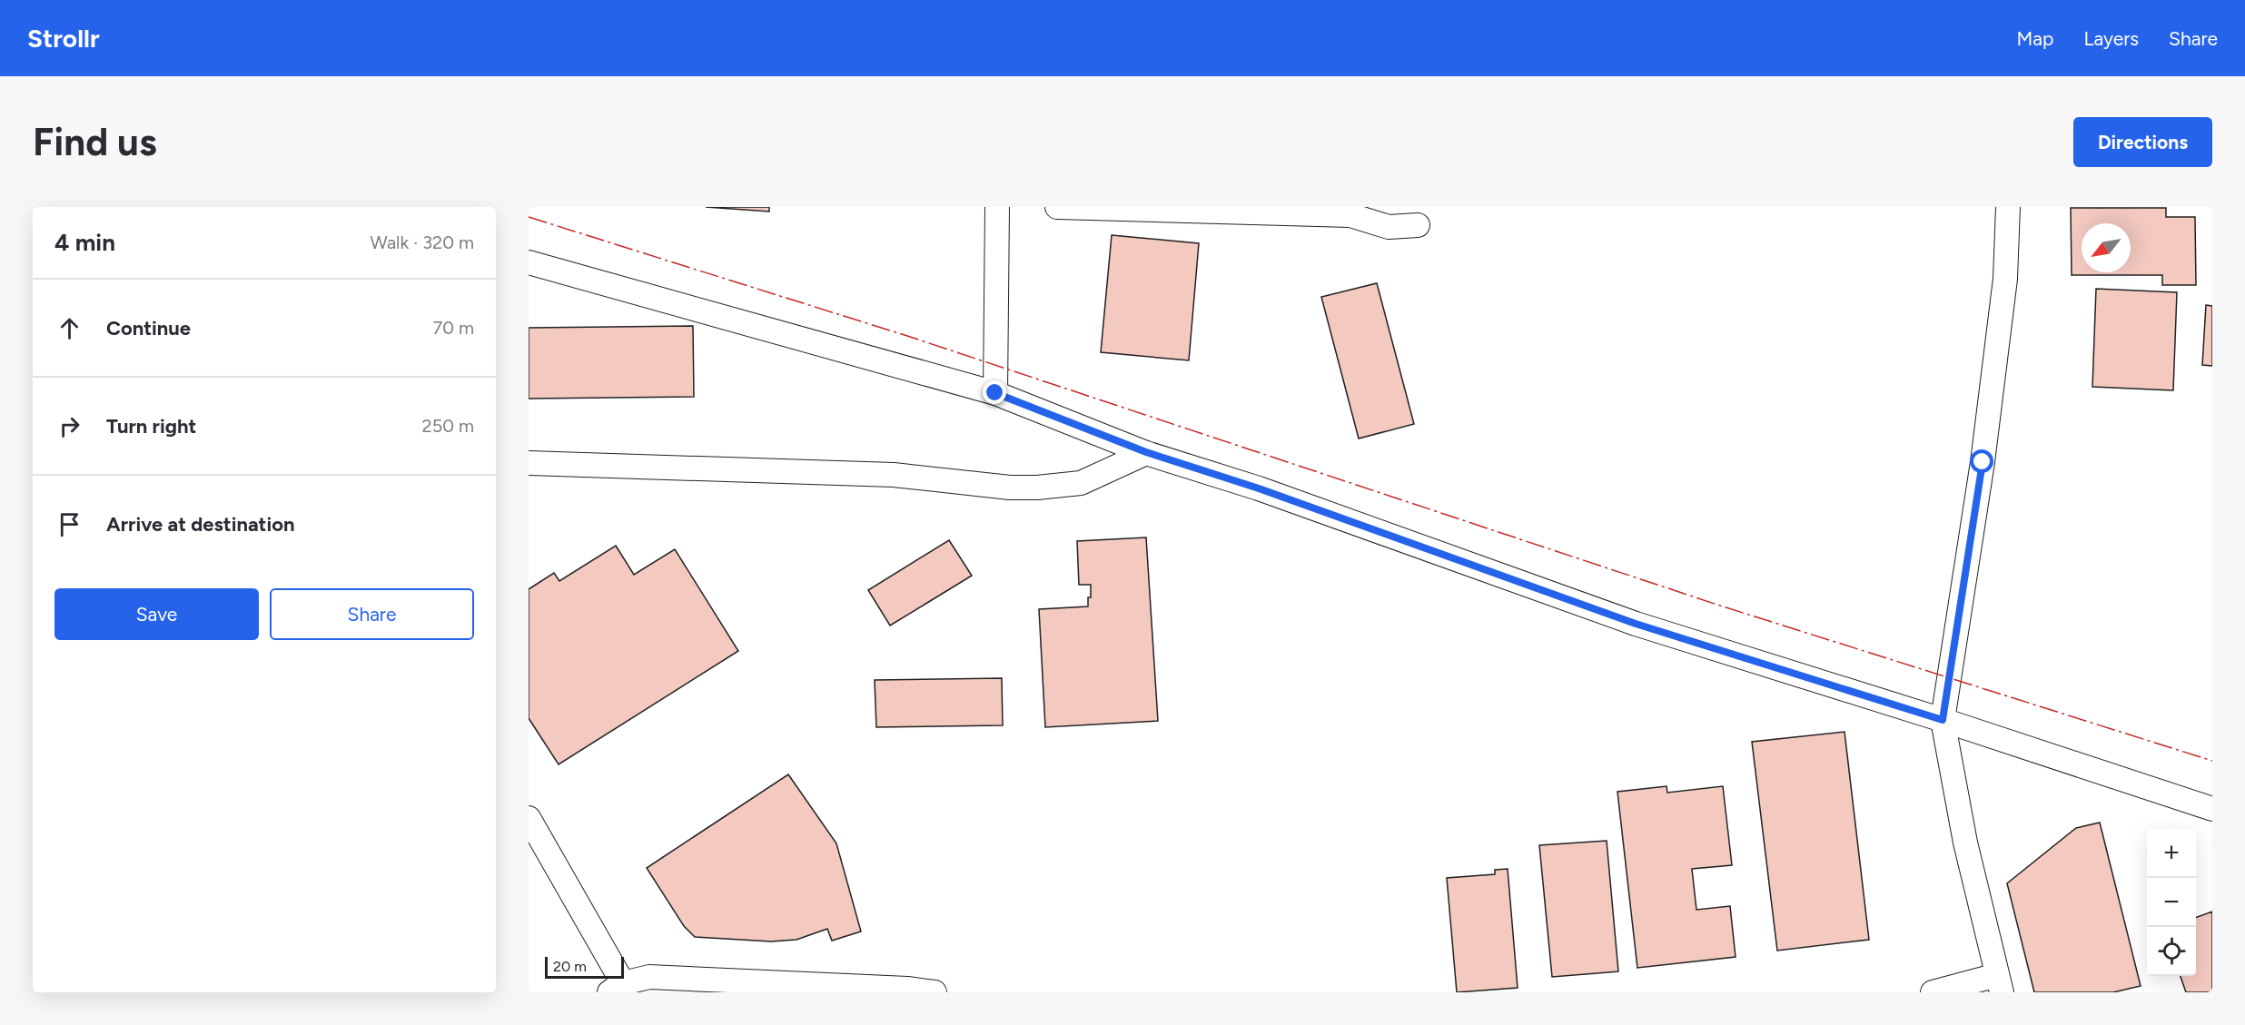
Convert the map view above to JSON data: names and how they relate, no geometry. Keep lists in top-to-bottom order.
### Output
{
  "scale_bar": "20 m",
  "north": "bottom left",
  "page": {
    "header": "Strollr",
    "nav": ["Map", "Layers", "Share"],
    "buttons": [
      "Directions",
      ["Save", "Share"]
    ],
    "title": "Find us",
    "heading": ["4 min", "Walk · 320 m"],
    "list": [
      ["Continue", "70 m"],
      ["Turn right", "250 m"],
      "Arrive at destination"
    ],
    "map_buttons": ["+", "−"],
    "scale": "20 m"
  }
}
